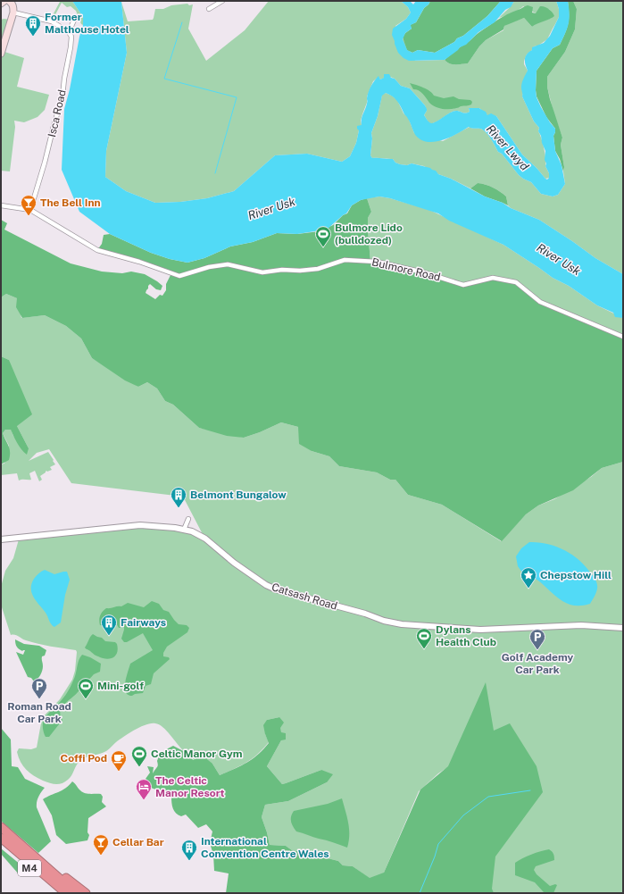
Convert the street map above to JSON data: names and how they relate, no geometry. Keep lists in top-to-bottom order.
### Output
{
  "streets": {
    "highway": ["M4"],
    "street": ["Isca Road", "Bulmore Road", "Catsash Road"]
  },
  "crossings": [
    ["Isca Road", "Bulmore Road"]
  ],
  "water": ["River Lwyd", "River Usk"],
  "places": {
    "building": [
      "Former Malthouse Hotel",
      "Belmont Bungalow",
      "Fairways",
      "International Convention Centre Wales"
    ],
    "bar": ["The Bell Inn", "Cellar Bar"],
    "sports": [
      "Bulmore Lido (bulldozed)",
      "Dylans Health Club",
      "Mini-golf",
      "Celtic Manor Gym"
    ],
    "place": ["Chepstow Hill"],
    "parking": ["Golf Academy Car Park", "Roman Road Car Park"],
    "cafe": ["Coffi Pod"],
    "hotel": ["The Celtic Manor Resort"]
  }
}
